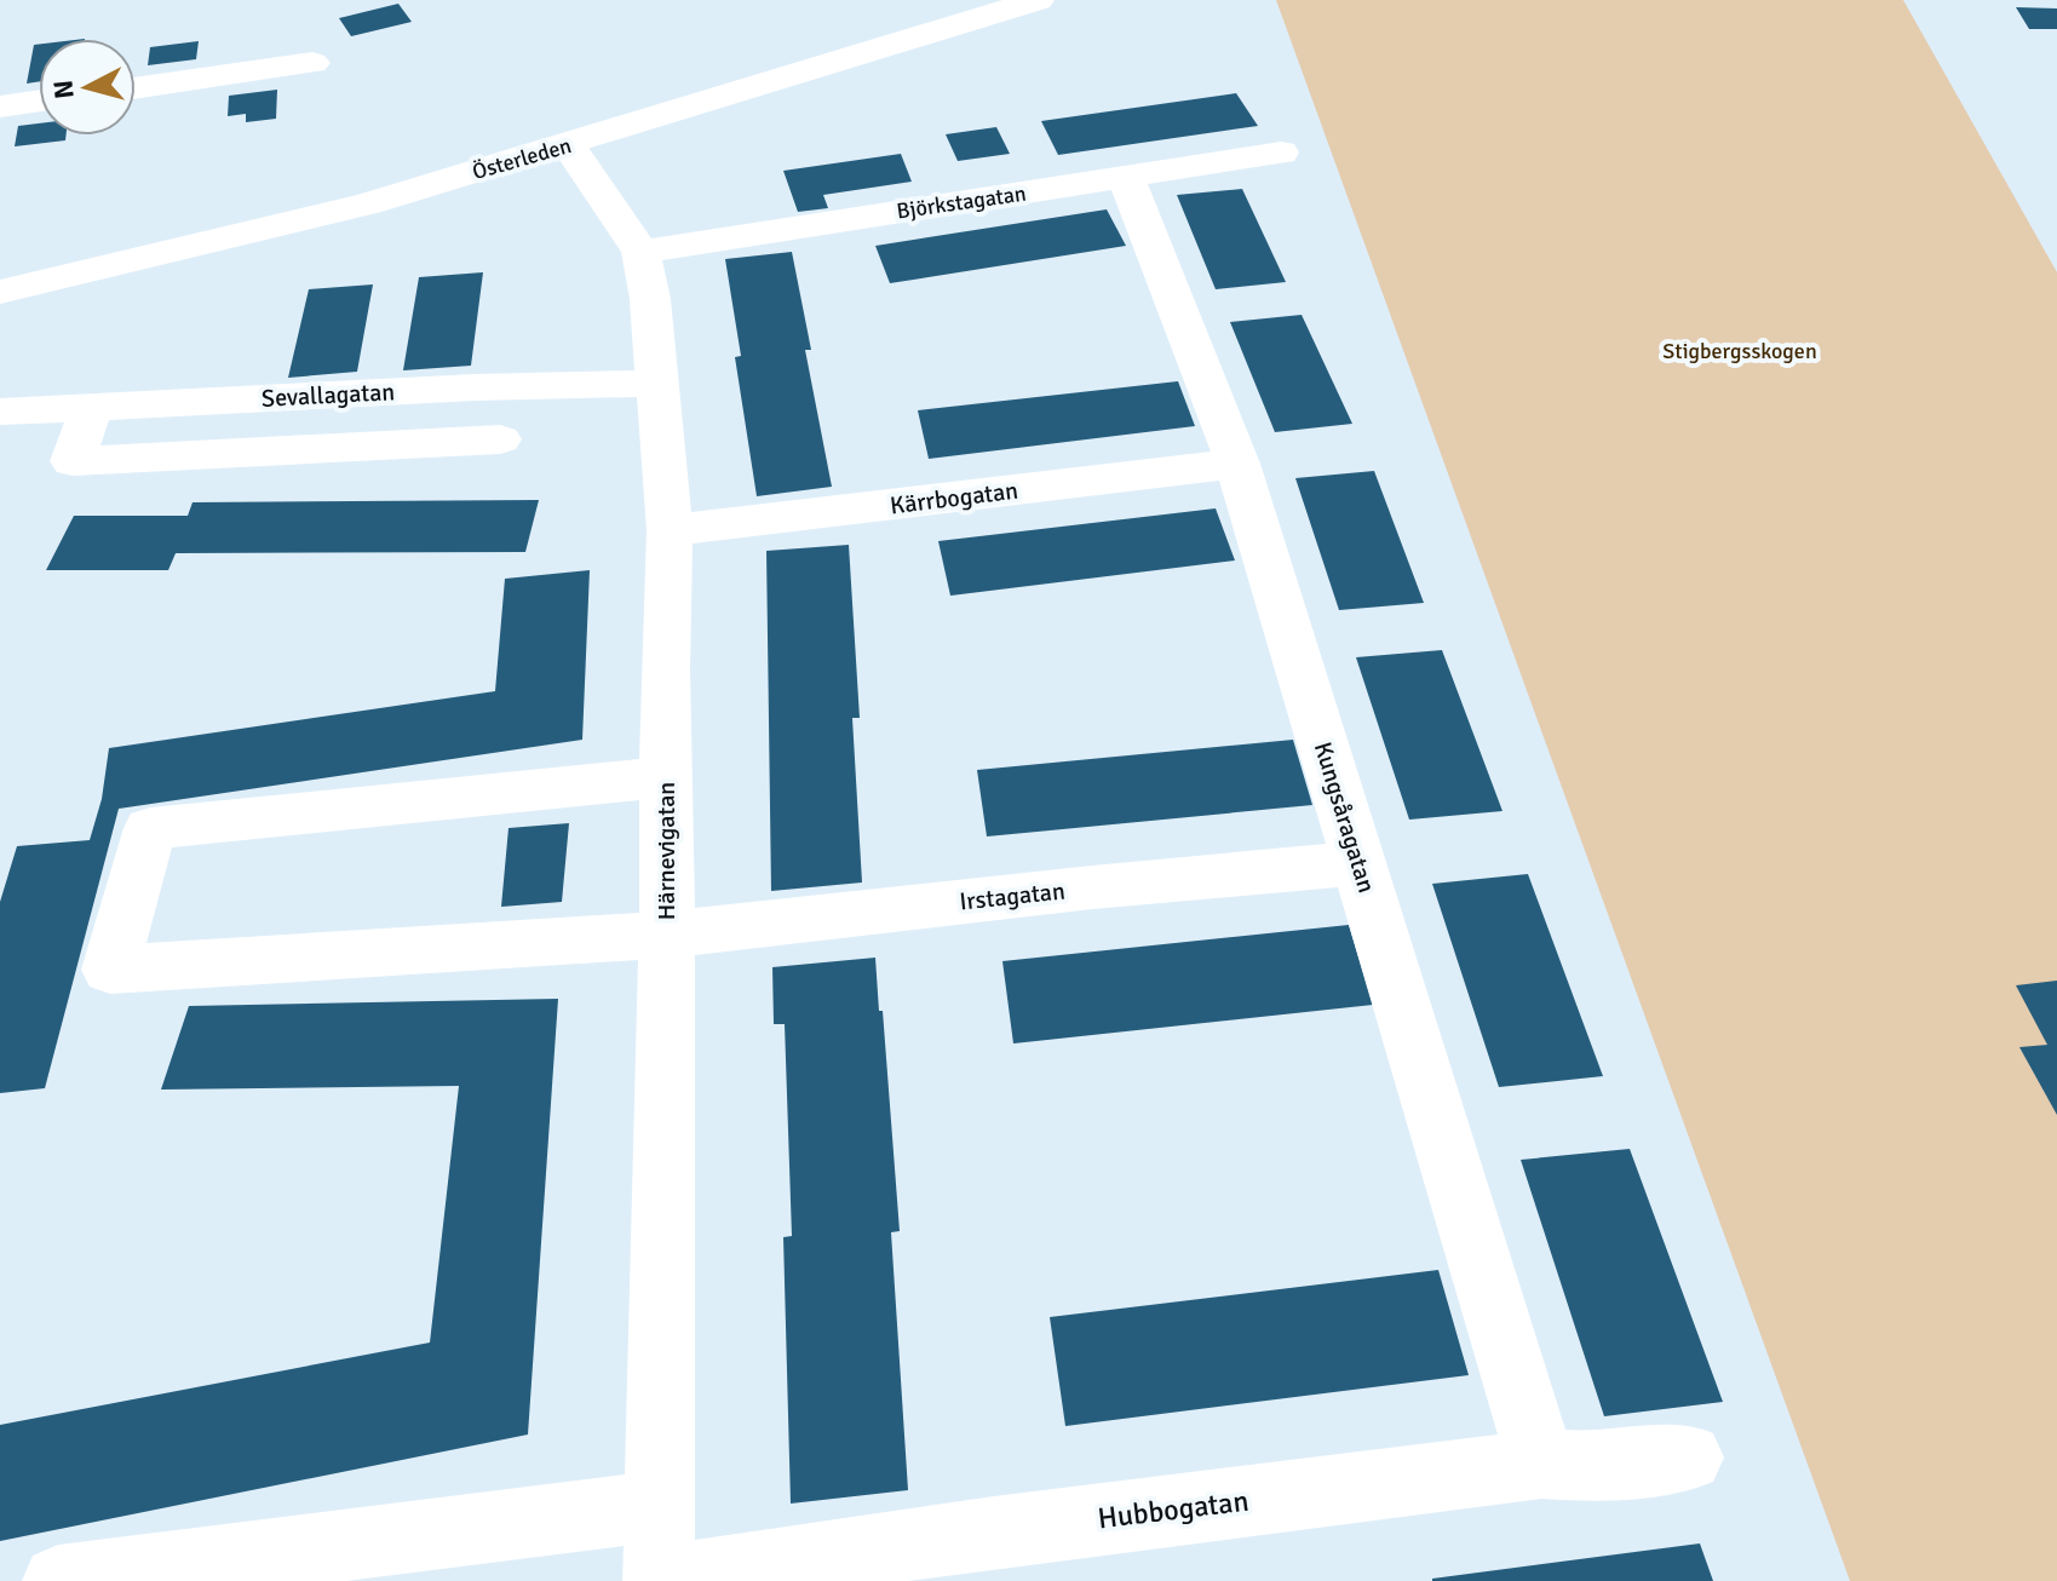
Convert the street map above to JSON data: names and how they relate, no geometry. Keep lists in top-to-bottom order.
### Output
{
  "streets": {
    "street": [
      "Österleden",
      "Björkstagatan",
      "Sevallagatan",
      "Kärrbogatan",
      "Kungsåragatan",
      "Härnevigatan",
      "Irstagatan",
      "Hubbogatan"
    ]
  },
  "crossings": [
    ["Österleden", "Härnevigatan"],
    ["Björkstagatan", "Kungsåragatan"],
    ["Björkstagatan", "Härnevigatan"],
    ["Sevallagatan", "Härnevigatan"],
    ["Kärrbogatan", "Kungsåragatan"],
    ["Kärrbogatan", "Härnevigatan"],
    ["Kungsåragatan", "Irstagatan"],
    ["Kungsåragatan", "Hubbogatan"],
    ["Härnevigatan", "Irstagatan"],
    ["Härnevigatan", "Hubbogatan"]
  ],
  "parks": ["Stigbergsskogen"],
  "north": "left"
}
